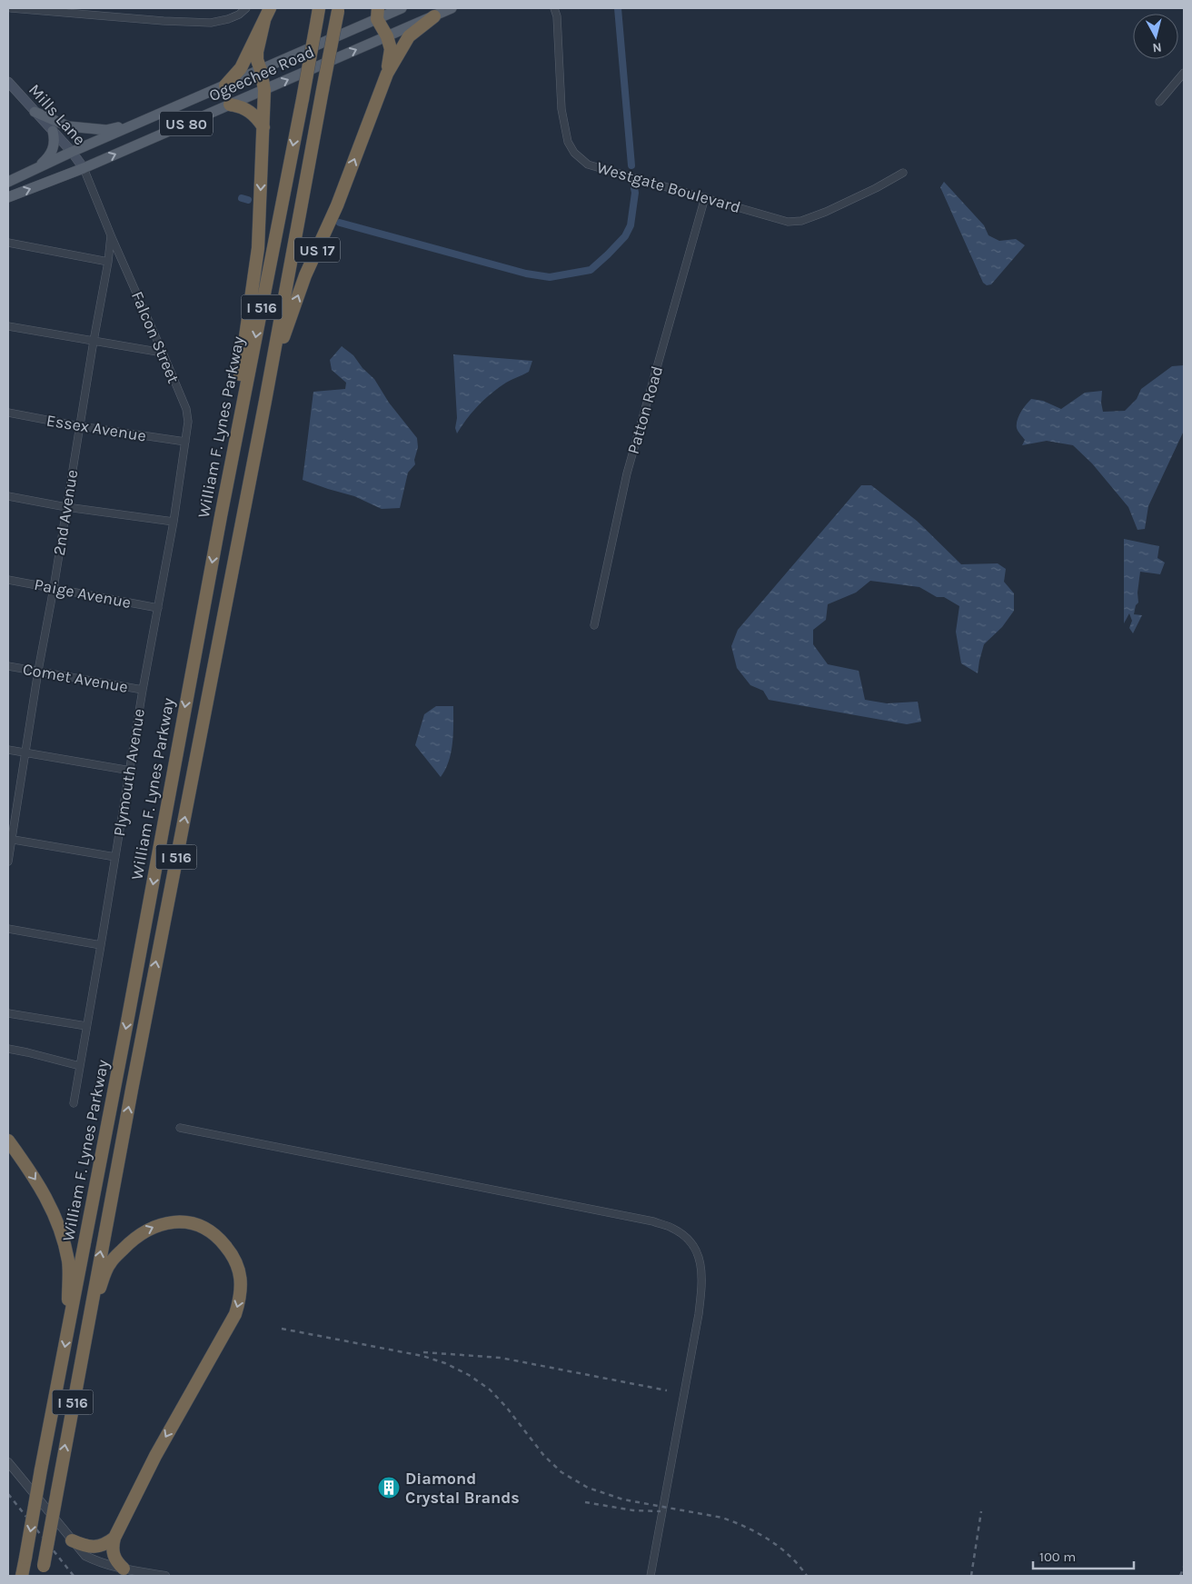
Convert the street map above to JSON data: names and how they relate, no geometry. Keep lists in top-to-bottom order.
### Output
{
  "streets": {
    "highway": ["US 17", "I 516", "William F. Lynes Parkway"],
    "main road": ["Ogeechee Road", "Mills Lane", "US 80"],
    "street": [
      "Westgate Boulevard",
      "Falcon Street",
      "Patton Road",
      "Essex Avenue",
      "2nd Avenue",
      "Paige Avenue",
      "Comet Avenue",
      "Plymouth Avenue"
    ]
  },
  "crossings": [
    ["Ogeechee Road", "Mills Lane"],
    ["Ogeechee Road", "US 17"],
    ["Ogeechee Road", "2nd Avenue"],
    ["Mills Lane", "2nd Avenue"],
    ["Westgate Boulevard", "Patton Road"],
    ["US 17", "William F. Lynes Parkway"],
    ["Falcon Street", "Essex Avenue"],
    ["Falcon Street", "2nd Avenue"],
    ["Falcon Street", "Plymouth Avenue"],
    ["Essex Avenue", "2nd Avenue"],
    ["Essex Avenue", "Plymouth Avenue"],
    ["2nd Avenue", "Paige Avenue"],
    ["2nd Avenue", "Comet Avenue"],
    ["Paige Avenue", "Plymouth Avenue"],
    ["Comet Avenue", "Plymouth Avenue"]
  ],
  "places": {
    "building": ["Diamond Crystal Brands"]
  },
  "scale_bar": "100 m",
  "north": "bottom"
}
